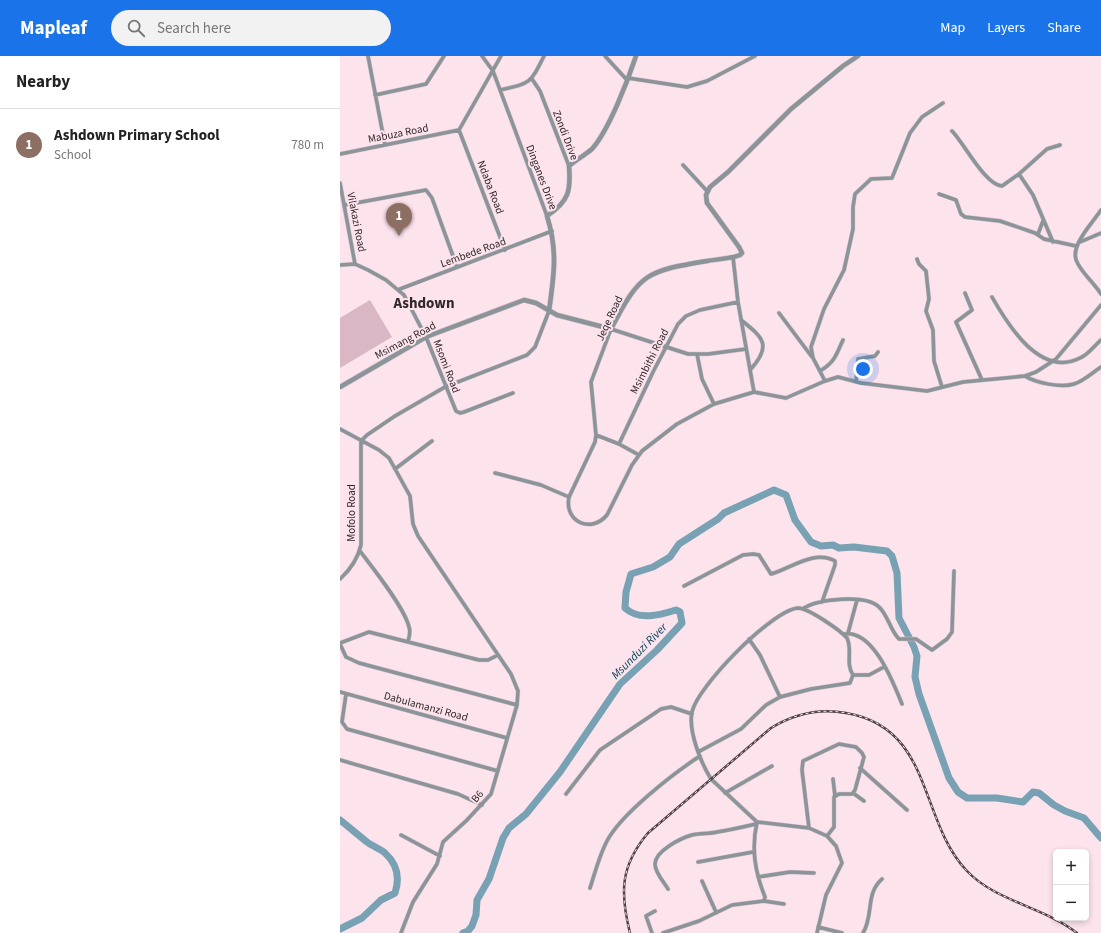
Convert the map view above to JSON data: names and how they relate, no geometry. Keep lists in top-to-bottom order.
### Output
{
  "streets": {
    "street": [
      "Mabuza Road",
      "Zondi Drive",
      "Dinganes Drive",
      "Ndaba Road",
      "Vilakazi Road",
      "Lembede Road",
      "Jeqe Road",
      "Msimang Road",
      "Msimbithi Road",
      "Msomi Road",
      "Mofolo Road",
      "Dabulamanzi Road",
      "B6"
    ]
  },
  "crossings": [
    ["Mabuza Road", "Ndaba Road"],
    ["Zondi Drive", "Dinganes Drive"],
    ["Dinganes Drive", "Lembede Road"],
    ["Dinganes Drive", "Msimang Road"],
    ["Ndaba Road", "Lembede Road"],
    ["Vilakazi Road", "Msomi Road"],
    ["Lembede Road", "Msomi Road"],
    ["Jeqe Road", "Msimang Road"],
    ["Msimang Road", "Msomi Road"],
    ["Mofolo Road", "B6"],
    ["Dabulamanzi Road", "B6"]
  ],
  "districts": ["Ashdown"],
  "water": ["Msunduzi River"],
  "page": {
    "header": "Mapleaf",
    "search": "Search here",
    "nav": ["Map", "Layers", "Share"],
    "heading": "Nearby",
    "list": [
      {
        "mark": "1",
        "name": "Ashdown Primary School",
        "note": "School",
        "value": "780 m"
      }
    ],
    "pins": "1",
    "map_buttons": ["+", "−"]
  }
}
